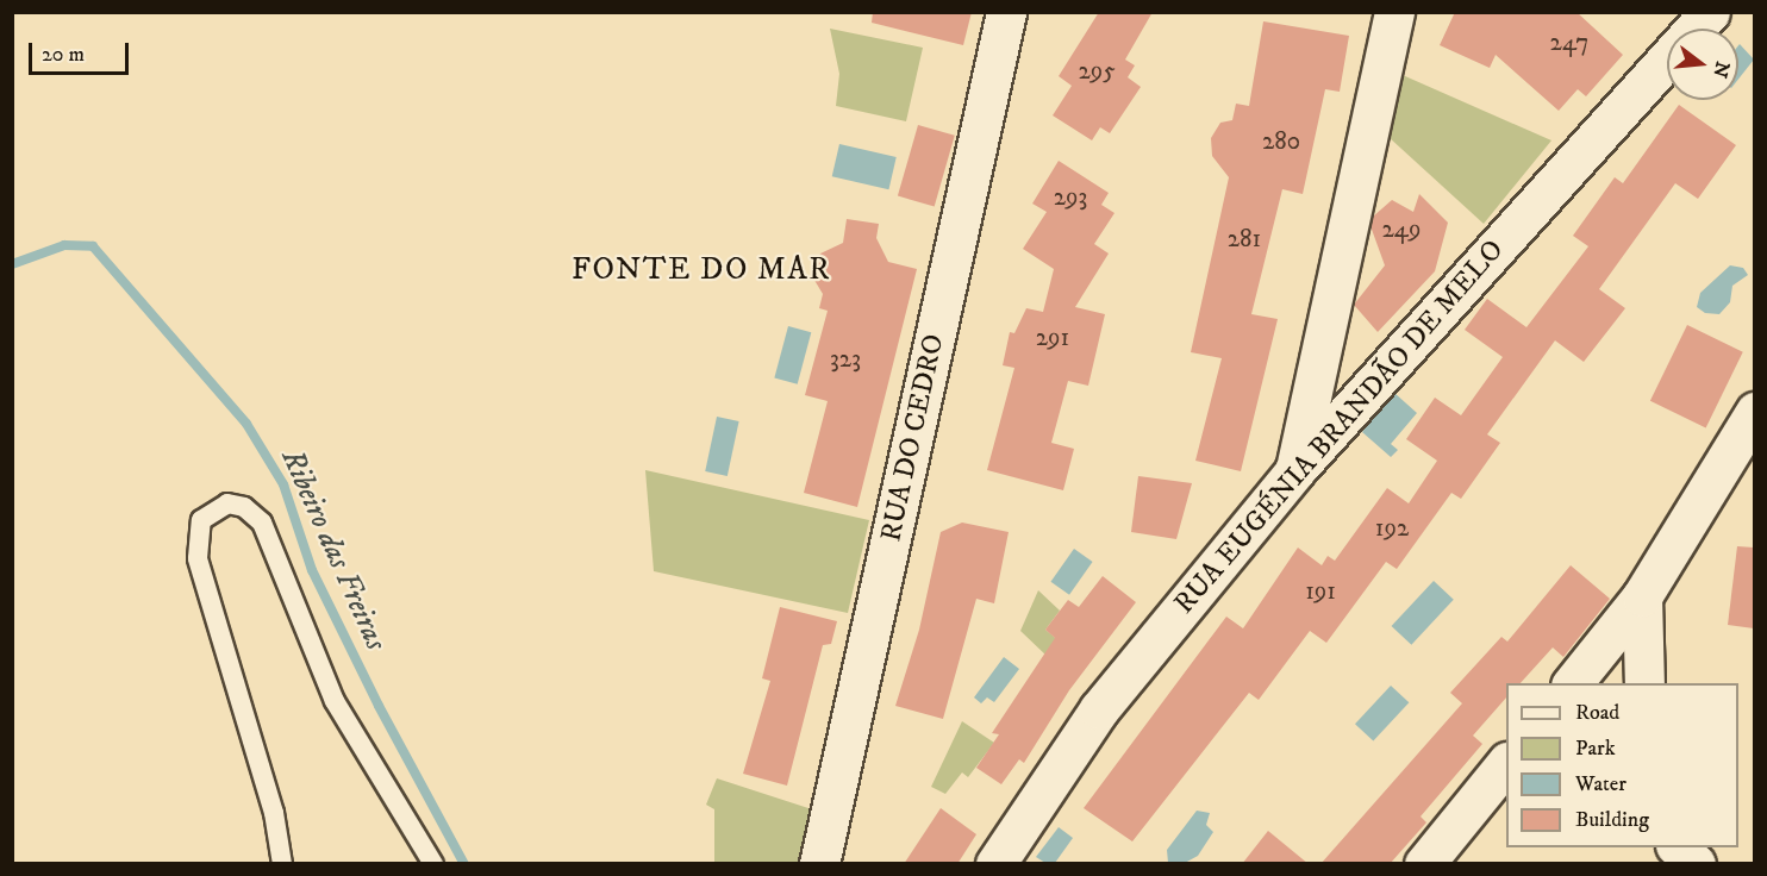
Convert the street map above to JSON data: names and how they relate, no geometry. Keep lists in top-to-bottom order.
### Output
{
  "streets": {
    "street": ["RUA EUGÉNIA BRANDÃO DE MELO", "RUA DO CEDRO"]
  },
  "districts": ["FONTE DO MAR"],
  "water": ["Ribeiro das Freiras"],
  "house_numbers": [
    "247",
    "295",
    "280",
    "293",
    "249",
    "281",
    "291",
    "323",
    "192",
    "191"
  ],
  "legend": [
    "Road",
    "Park",
    "Water",
    "Building"
  ],
  "scale_bar": "20 m",
  "north": "right"
}
